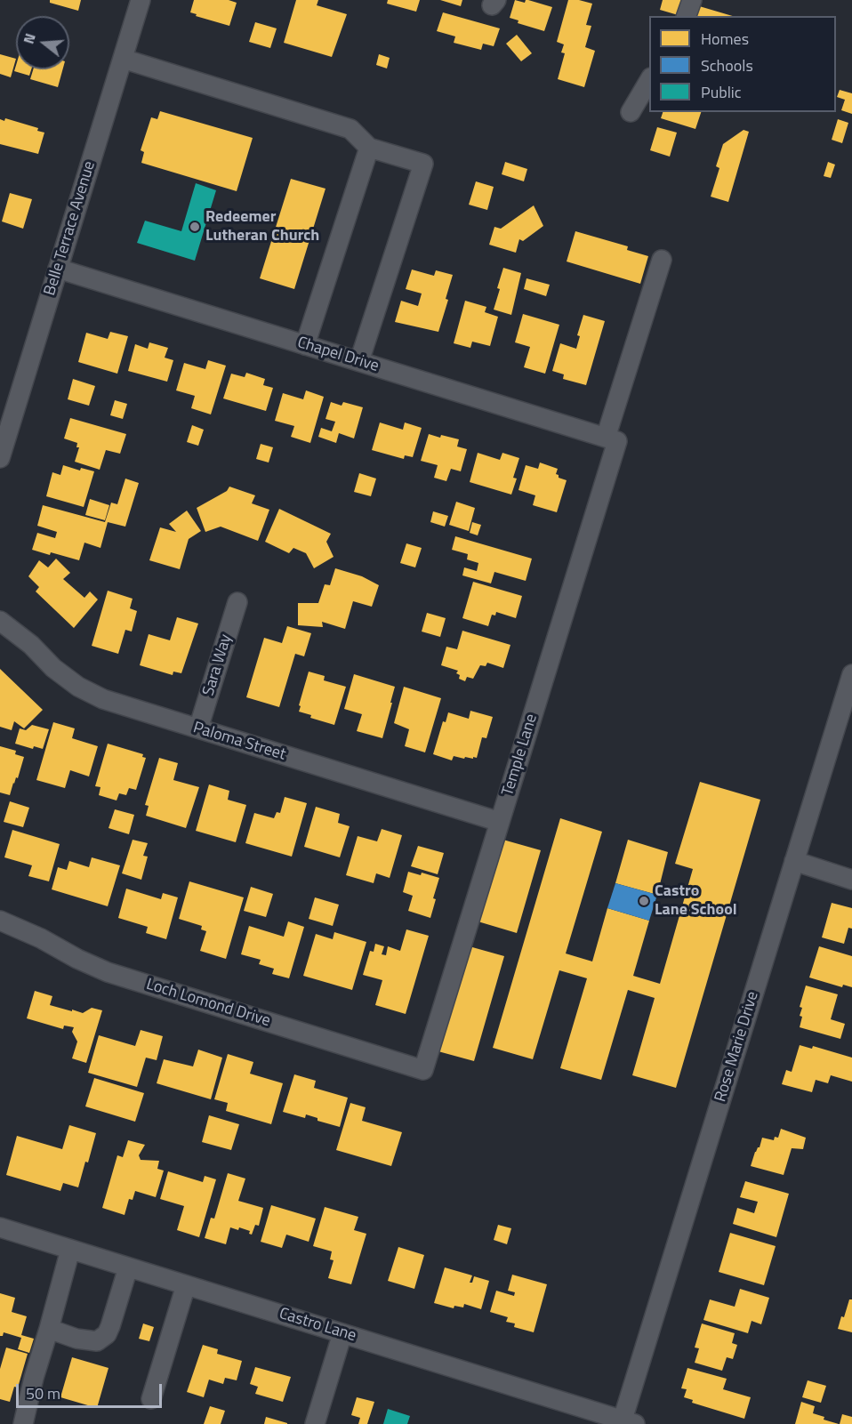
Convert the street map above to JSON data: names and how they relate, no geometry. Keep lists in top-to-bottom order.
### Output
{
  "streets": {
    "street": [
      "Belle Terrace Avenue",
      "Chapel Drive",
      "Sara Way",
      "Paloma Street",
      "Temple Lane",
      "Loch Lomond Drive",
      "Rose Marie Drive",
      "Castro Lane"
    ]
  },
  "crossings": [
    ["Belle Terrace Avenue", "Chapel Drive"],
    ["Chapel Drive", "Temple Lane"],
    ["Sara Way", "Paloma Street"],
    ["Paloma Street", "Temple Lane"],
    ["Temple Lane", "Loch Lomond Drive"],
    ["Rose Marie Drive", "Castro Lane"]
  ],
  "places": ["Redeemer Lutheran Church", "Castro Lane School"],
  "legend": ["Homes", "Schools", "Public"],
  "scale_bar": "50 m",
  "north": "left"
}
